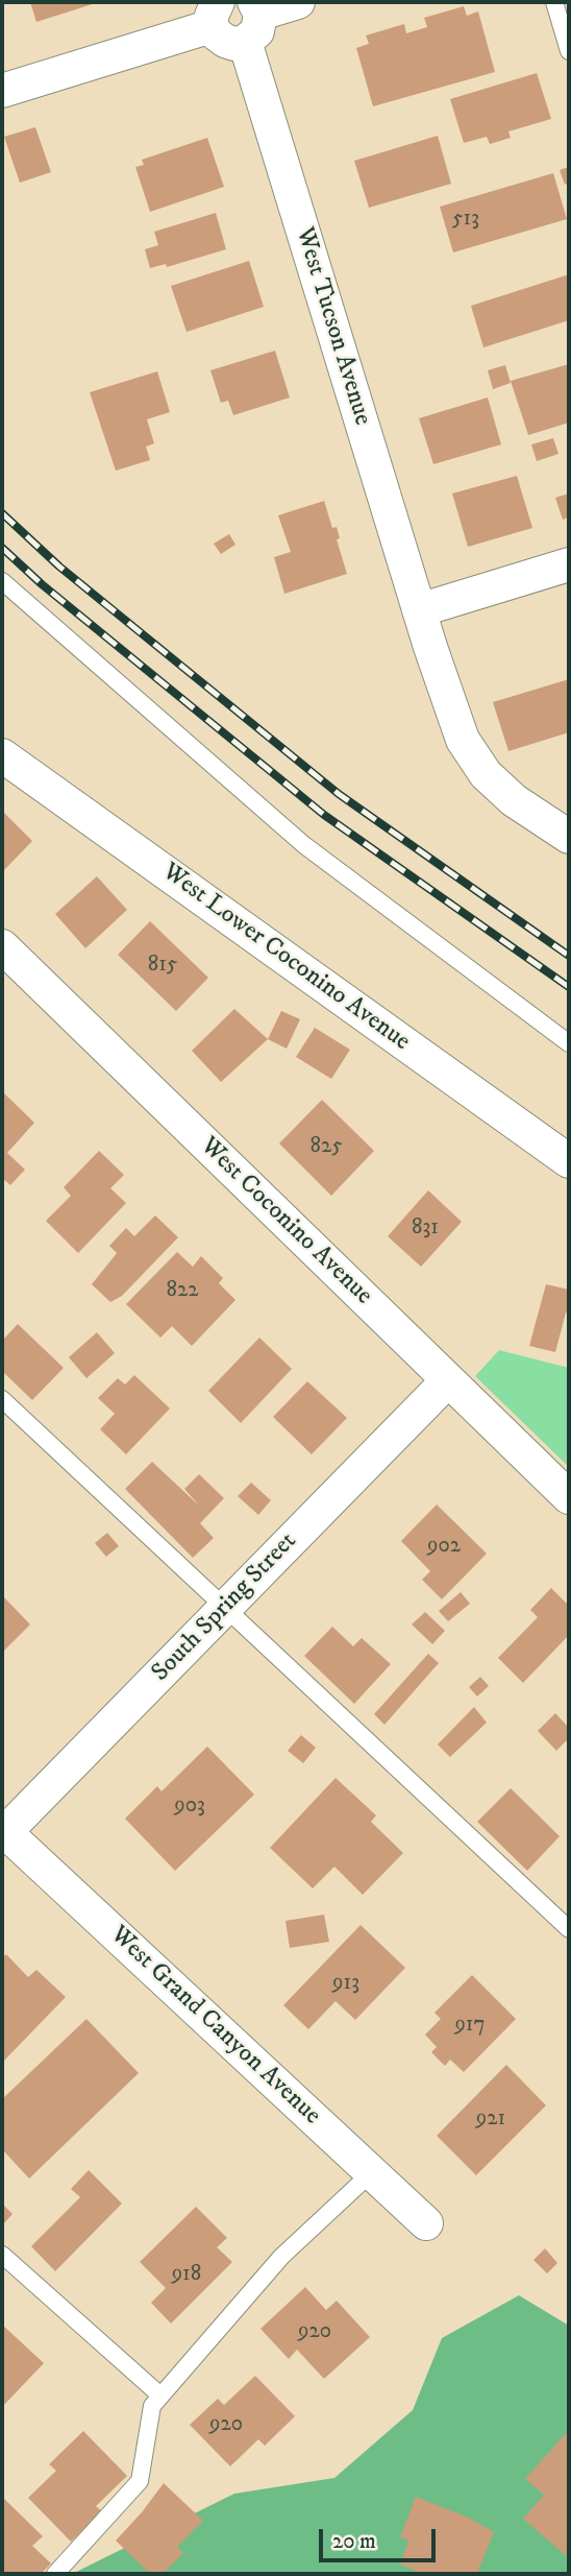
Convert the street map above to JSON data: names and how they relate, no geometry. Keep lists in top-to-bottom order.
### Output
{
  "streets": {
    "street": [
      "West Tucson Avenue",
      "West Lower Coconino Avenue",
      "West Coconino Avenue",
      "South Spring Street",
      "West Grand Canyon Avenue"
    ]
  },
  "crossings": [
    ["West Coconino Avenue", "South Spring Street"],
    ["South Spring Street", "West Grand Canyon Avenue"]
  ],
  "house_numbers": [
    "513",
    "815",
    "825",
    "831",
    "822",
    "902",
    "903",
    "913",
    "917",
    "921",
    "918",
    "920",
    "920"
  ],
  "scale_bar": "20 m"
}
